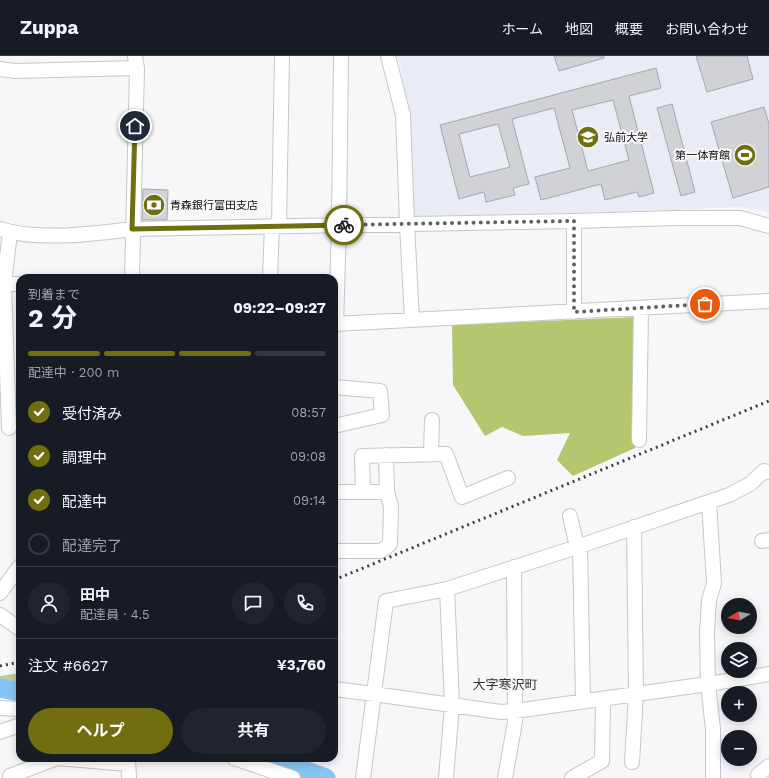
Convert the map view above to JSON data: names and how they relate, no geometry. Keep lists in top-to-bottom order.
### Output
{
  "districts": ["大字寒沢町"],
  "places": {
    "school or university": ["弘前大学"],
    "sports": ["第一体育館"],
    "bank": ["青森銀行富田支店"]
  },
  "north": "left",
  "page": {
    "header": "Zuppa",
    "nav": [
      "ホーム",
      "地図",
      "概要",
      "お問い合わせ"
    ],
    "heading": ["2 分", "到着まで", "09:22–09:27"],
    "panel": [
      "田中",
      "配達員 · 4.5",
      "注文 #6627",
      "¥3,760"
    ],
    "bar": "配達中 · 200 m",
    "list": [
      ["受付済み", "08:57"],
      ["調理中", "09:08"],
      ["配達中", "09:14"],
      "配達完了"
    ],
    "map_buttons": ["+", "−"],
    "buttons": ["ヘルプ", "共有"]
  }
}
